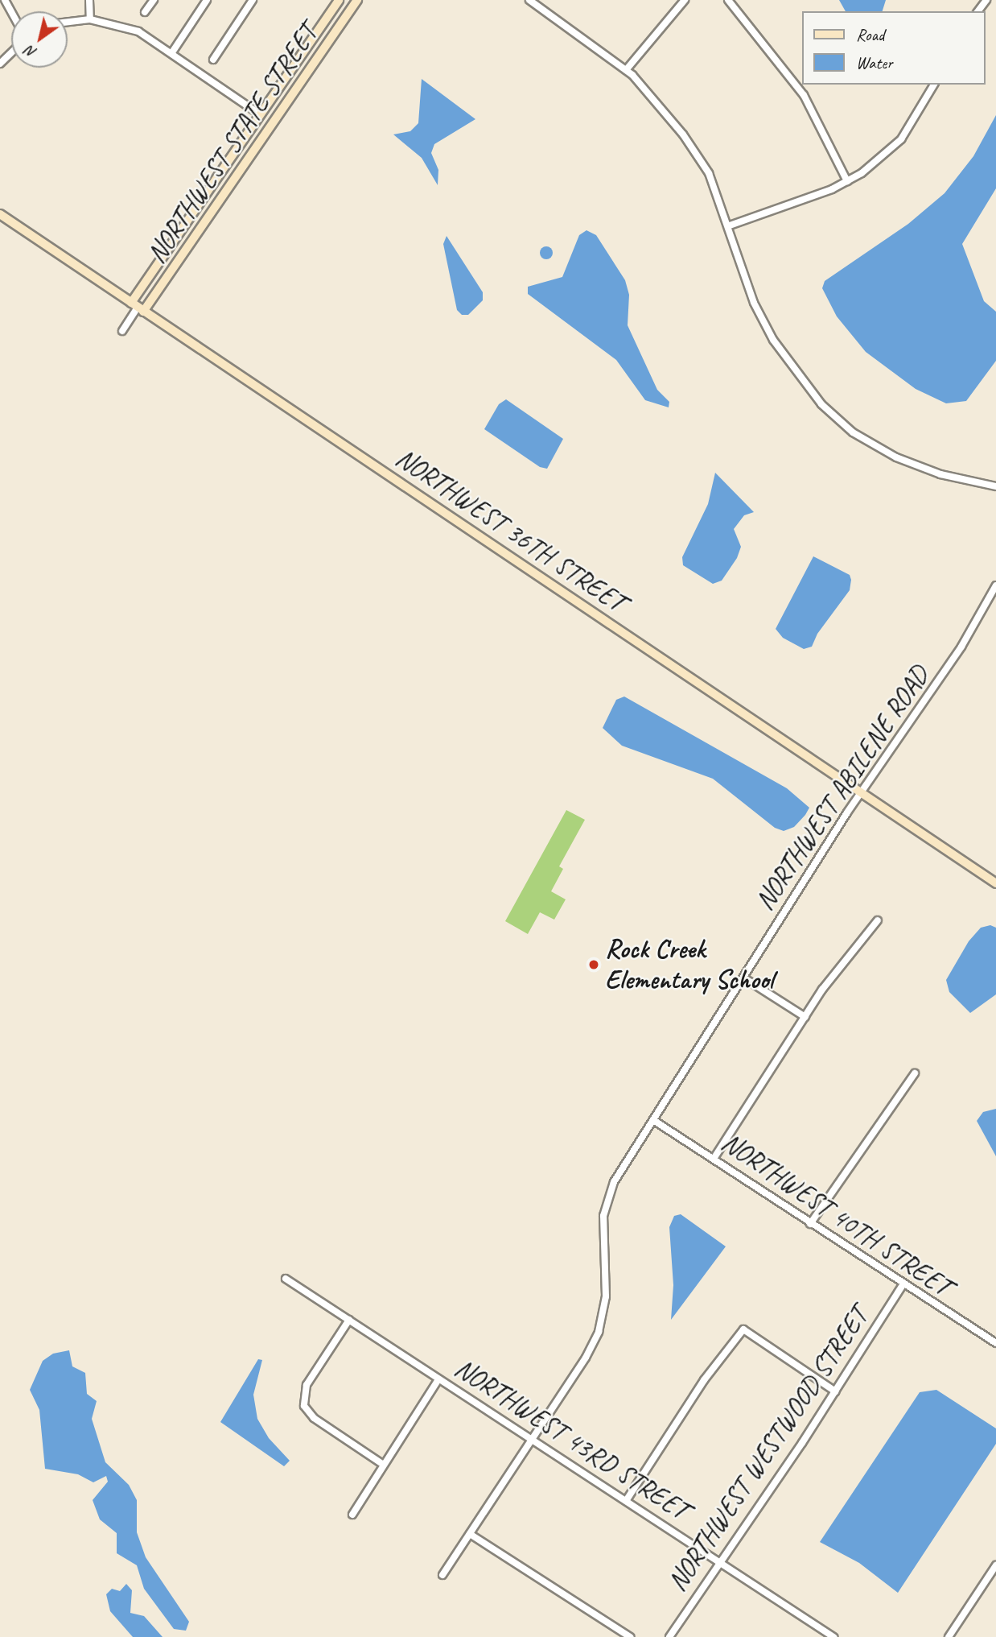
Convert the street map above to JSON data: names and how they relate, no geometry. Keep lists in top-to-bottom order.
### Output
{
  "streets": {
    "main road": ["NORTHWEST STATE STREET", "NORTHWEST 36TH STREET"],
    "street": [
      "NORTHWEST ABILENE ROAD",
      "NORTHWEST 40TH STREET",
      "NORTHWEST 43RD STREET",
      "NORTHWEST WESTWOOD STREET"
    ]
  },
  "crossings": [
    ["NORTHWEST STATE STREET", "NORTHWEST 36TH STREET"],
    ["NORTHWEST 36TH STREET", "NORTHWEST ABILENE ROAD"],
    ["NORTHWEST ABILENE ROAD", "NORTHWEST 40TH STREET"],
    ["NORTHWEST ABILENE ROAD", "NORTHWEST 43RD STREET"],
    ["NORTHWEST 40TH STREET", "NORTHWEST WESTWOOD STREET"],
    ["NORTHWEST 43RD STREET", "NORTHWEST WESTWOOD STREET"]
  ],
  "places": ["Rock Creek Elementary School"],
  "legend": ["Road", "Water"],
  "north": "bottom left"
}
